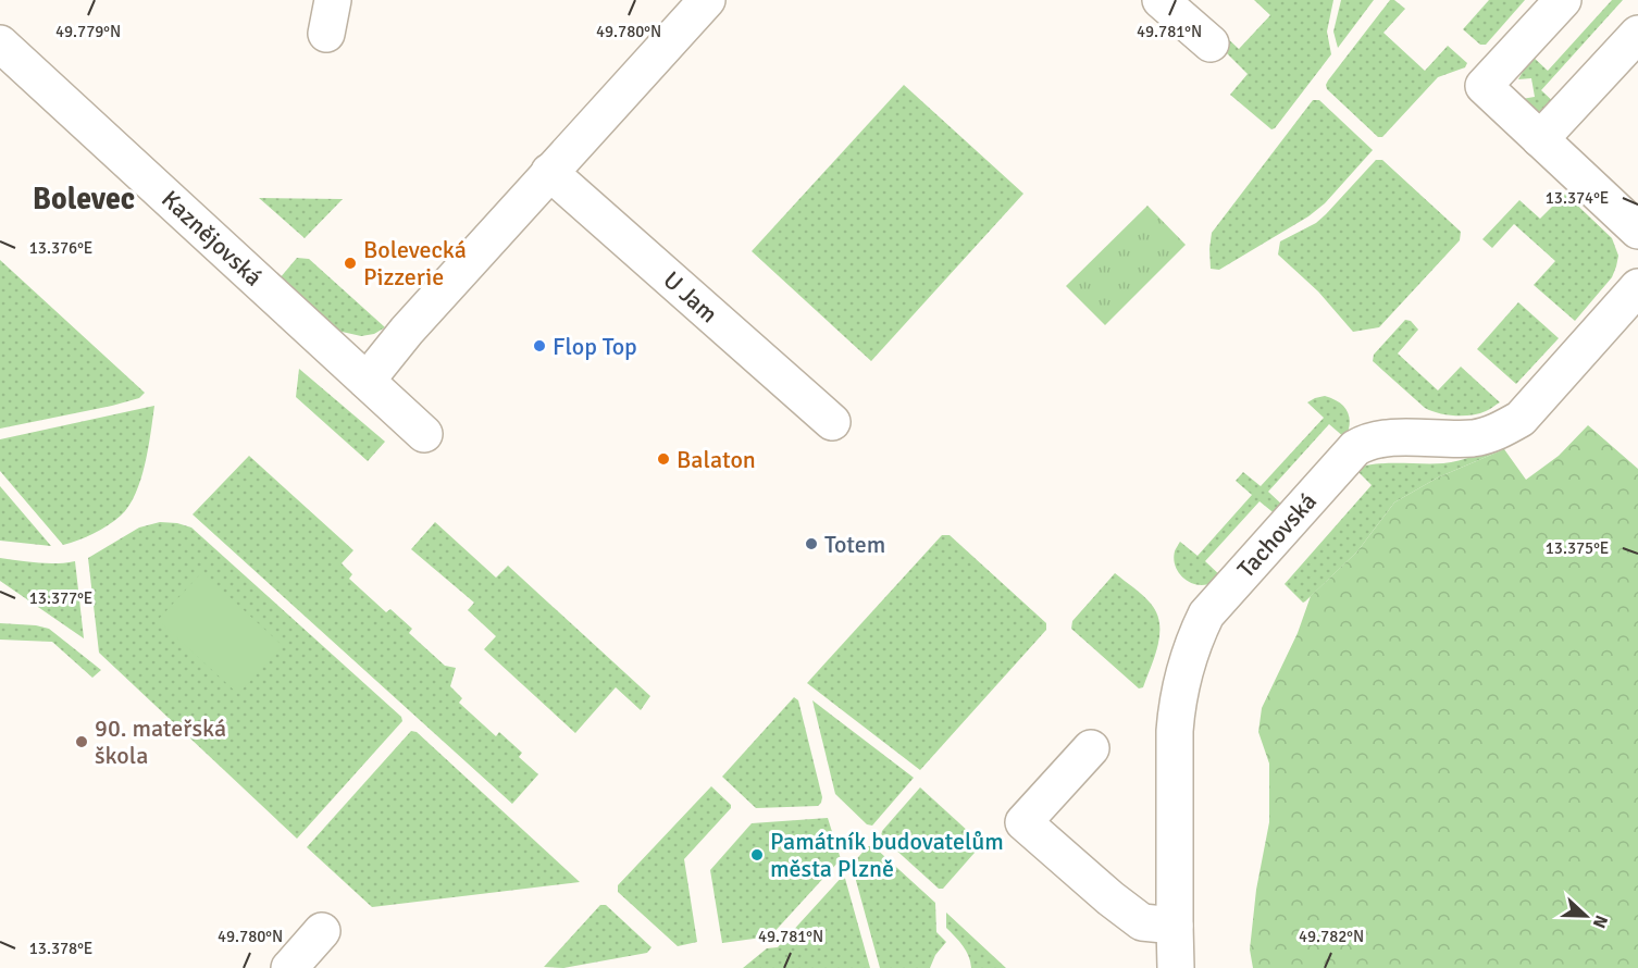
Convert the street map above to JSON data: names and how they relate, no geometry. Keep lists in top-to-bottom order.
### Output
{
  "streets": {
    "street": ["Kaznějovská", "U Jam", "Tachovská"]
  },
  "districts": ["Bolevec"],
  "places": [
    "Bolevecká Pizzerie",
    "Flop Top",
    "Balaton",
    "Totem",
    "90. mateřská škola",
    "Památník budovatelům města Plzně"
  ],
  "north": "right",
  "coordinates": [
    "49.780°N",
    "49.779°N",
    "49.781°N",
    "13.374°E",
    "13.376°E",
    "13.375°E",
    "13.377°E",
    "49.782°N",
    "13.378°E"
  ]
}
